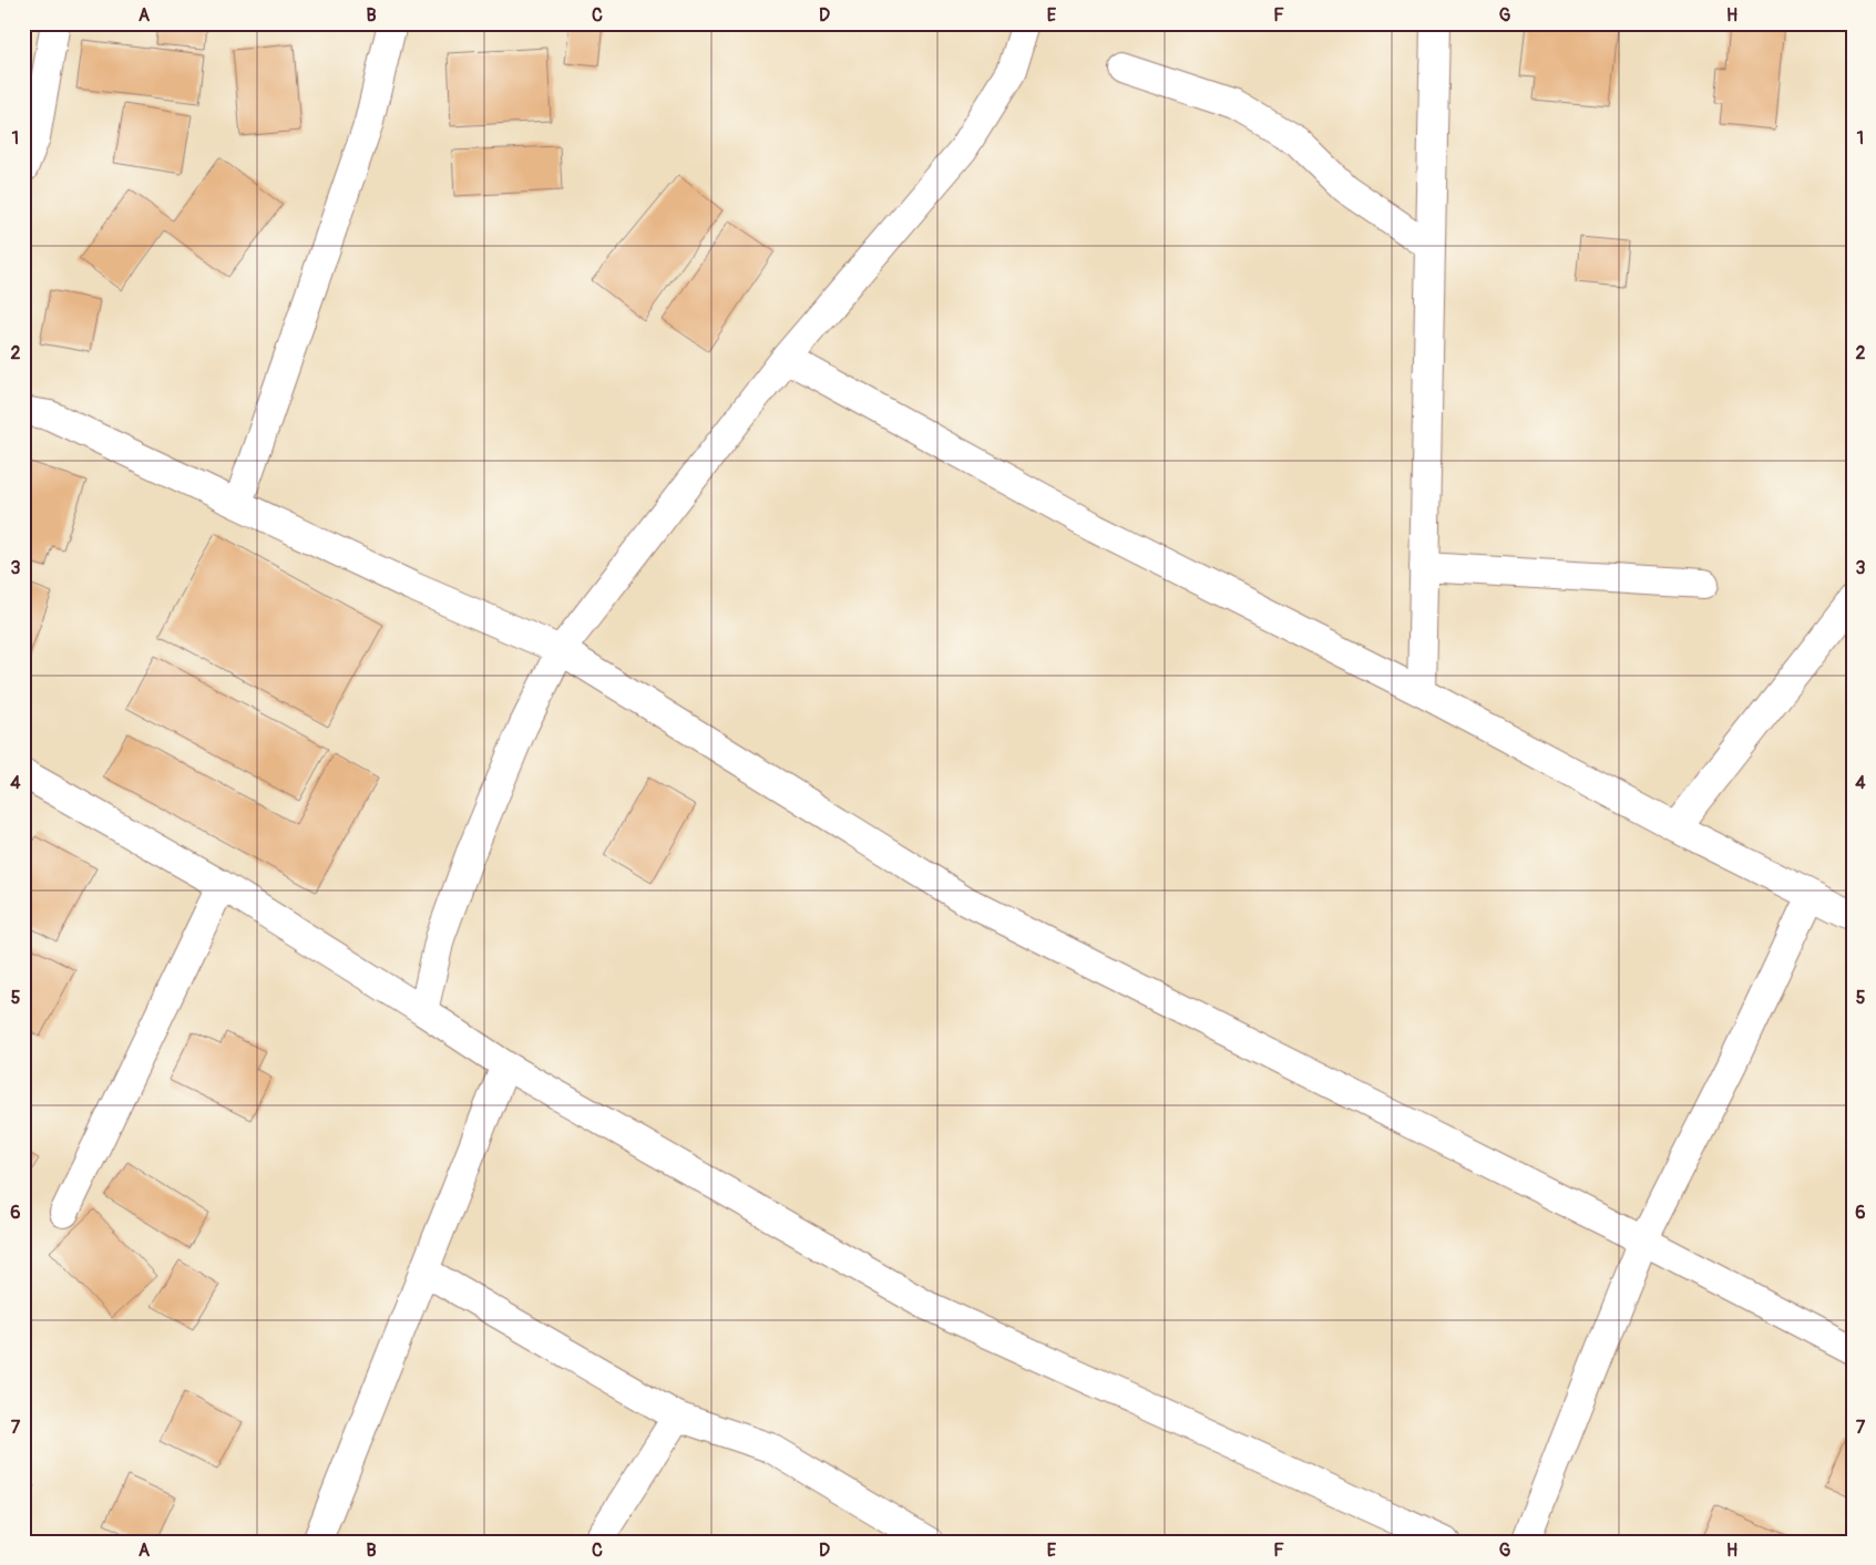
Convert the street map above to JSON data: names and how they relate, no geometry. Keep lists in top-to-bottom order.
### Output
{
  "grid": {
    "columns": [
      "A",
      "B",
      "C",
      "D",
      "E",
      "F",
      "G",
      "H"
    ],
    "rows": [
      "1",
      "2",
      "3",
      "4",
      "5",
      "6",
      "7"
    ]
  }
}
